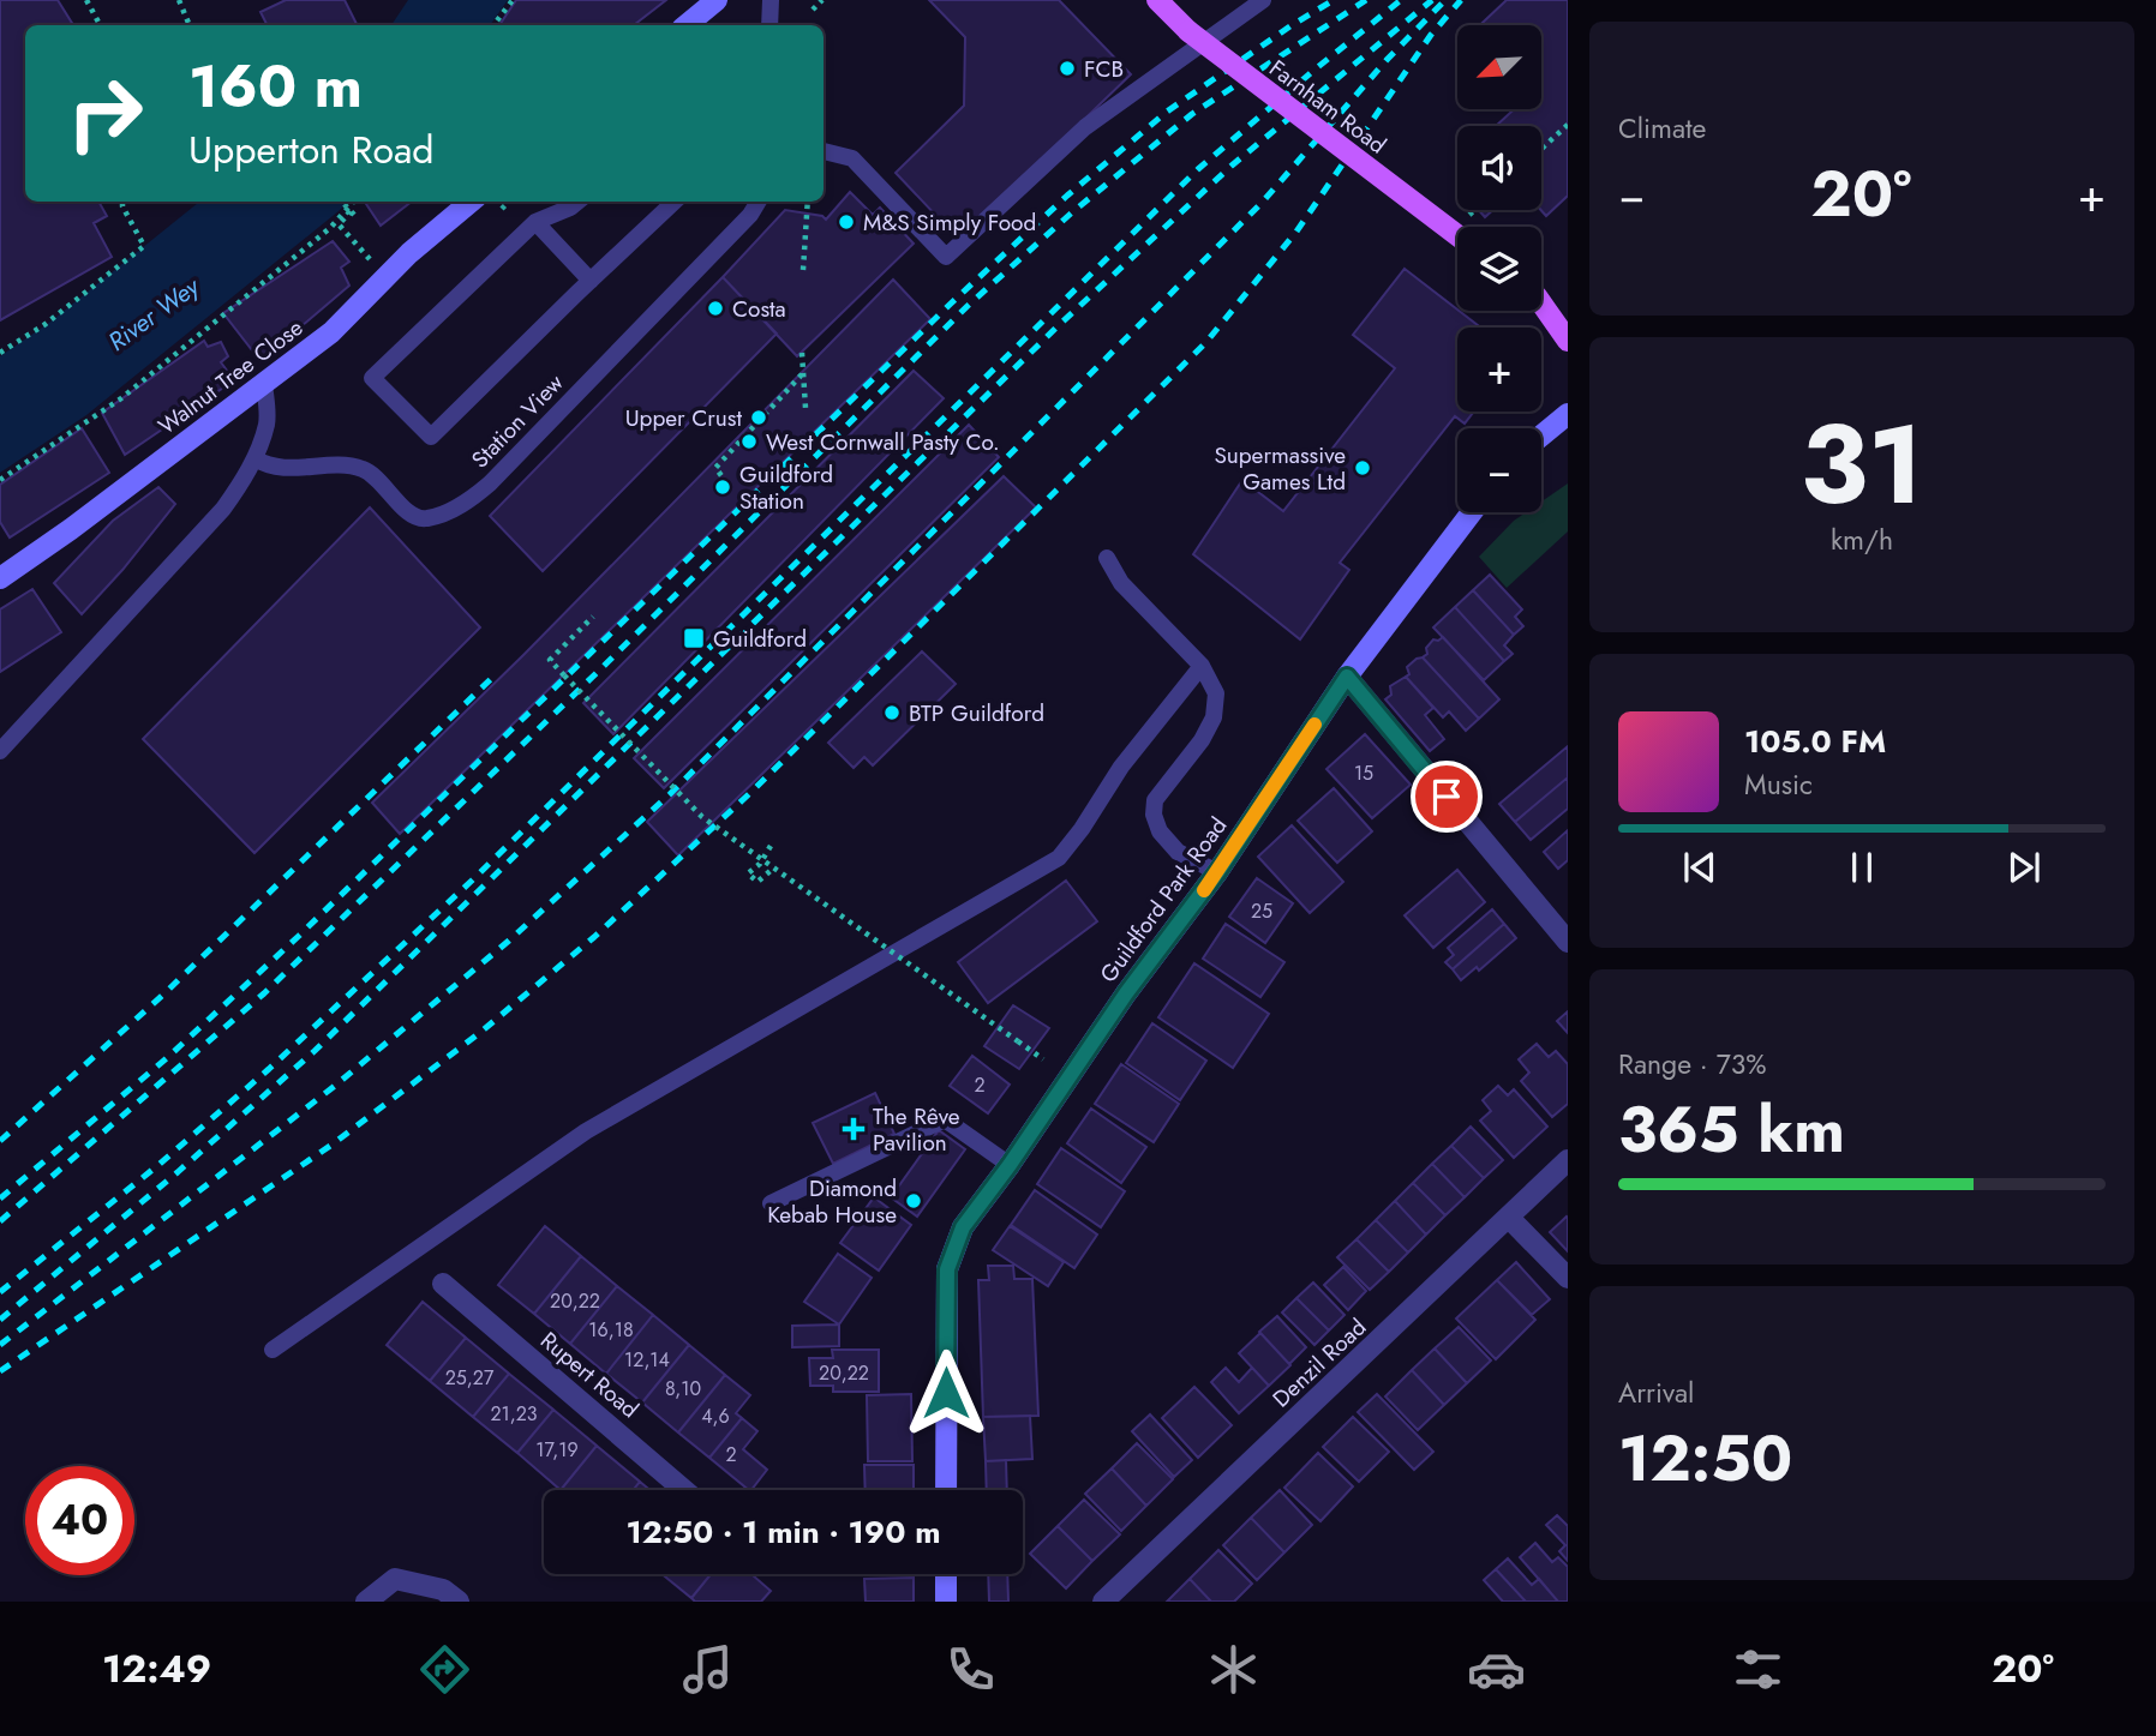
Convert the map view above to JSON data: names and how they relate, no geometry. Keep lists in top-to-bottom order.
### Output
{
  "streets": {
    "main road": ["Farnham Road"],
    "street": [
      "Walnut Tree Close",
      "Guildford Park Road",
      "Denzil Road",
      "Rupert Road"
    ],
    "lane": ["Station View"]
  },
  "water": ["River Wey"],
  "places": {
    "other": [
      "FCB",
      "M&S Simply Food",
      "Costa",
      "Upper Crust",
      "West Cornwall Pasty Co.",
      "Supermassive Games Ltd",
      "Guildford Station",
      "BTP Guildford",
      "Diamond Kebab House"
    ],
    "transit": ["Guildford"],
    "health": ["The Rêve Pavilion"]
  },
  "house_numbers": [
    "15",
    "25",
    "2",
    "20,22",
    "16,18",
    "12,14",
    "20,22",
    "25,27",
    "8,10",
    "21,23",
    "4,6",
    "17,19",
    "2"
  ],
  "north": "bottom left",
  "page": {
    "tile": [
      "Climate",
      ["31", "km/h"],
      ["Range · 73%", "365 km"],
      ["Arrival", "12:50"]
    ],
    "map_buttons": ["+", "−"],
    "turn": ["160 m", "Upperton Road"],
    "heat": ["−", "20°", "+"],
    "song": ["105.0 FM", "Music"],
    "limit": "40",
    "trip": "12:50 · 1 min · 190 m",
    "tabs": ["12:49", "20°"]
  }
}
